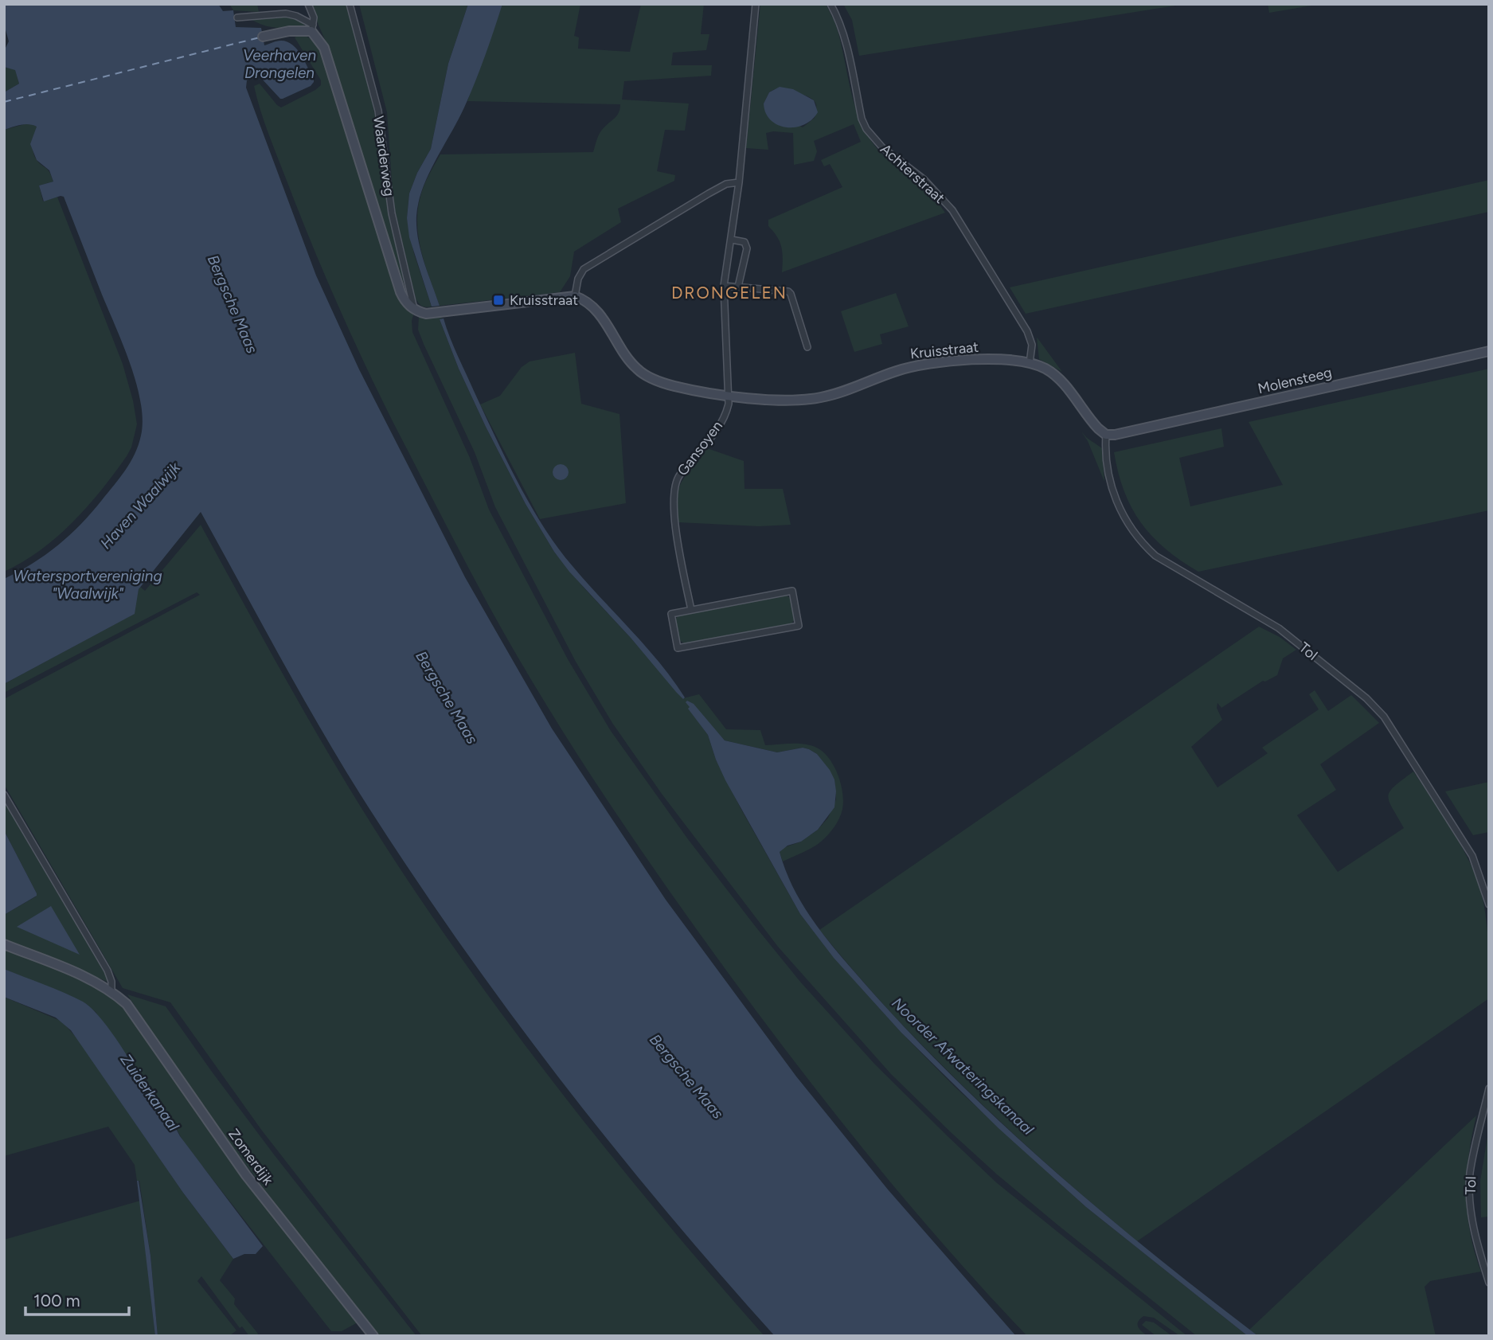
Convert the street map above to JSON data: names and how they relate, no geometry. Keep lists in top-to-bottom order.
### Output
{
  "streets": {
    "street": [
      "Waarderweg",
      "Achterstraat",
      "Kruisstraat",
      "Molensteeg",
      "Gansoyen",
      "Tol",
      "Zomerdijk"
    ]
  },
  "crossings": [
    ["Achterstraat", "Kruisstraat"],
    ["Kruisstraat", "Molensteeg"],
    ["Kruisstraat", "Gansoyen"],
    ["Kruisstraat", "Tol"],
    ["Molensteeg", "Tol"]
  ],
  "districts": ["DRONGELEN"],
  "water": [
    "Veerhaven Drongelen",
    "Bergsche Maas",
    "Haven Waalwijk",
    "Watersportvereniging \"Waalwijk\"",
    "Noorder Afwateringskanaal",
    "Zuiderkanaal"
  ],
  "places": {
    "transit": ["Kruisstraat"]
  },
  "scale_bar": "100 m"
}
